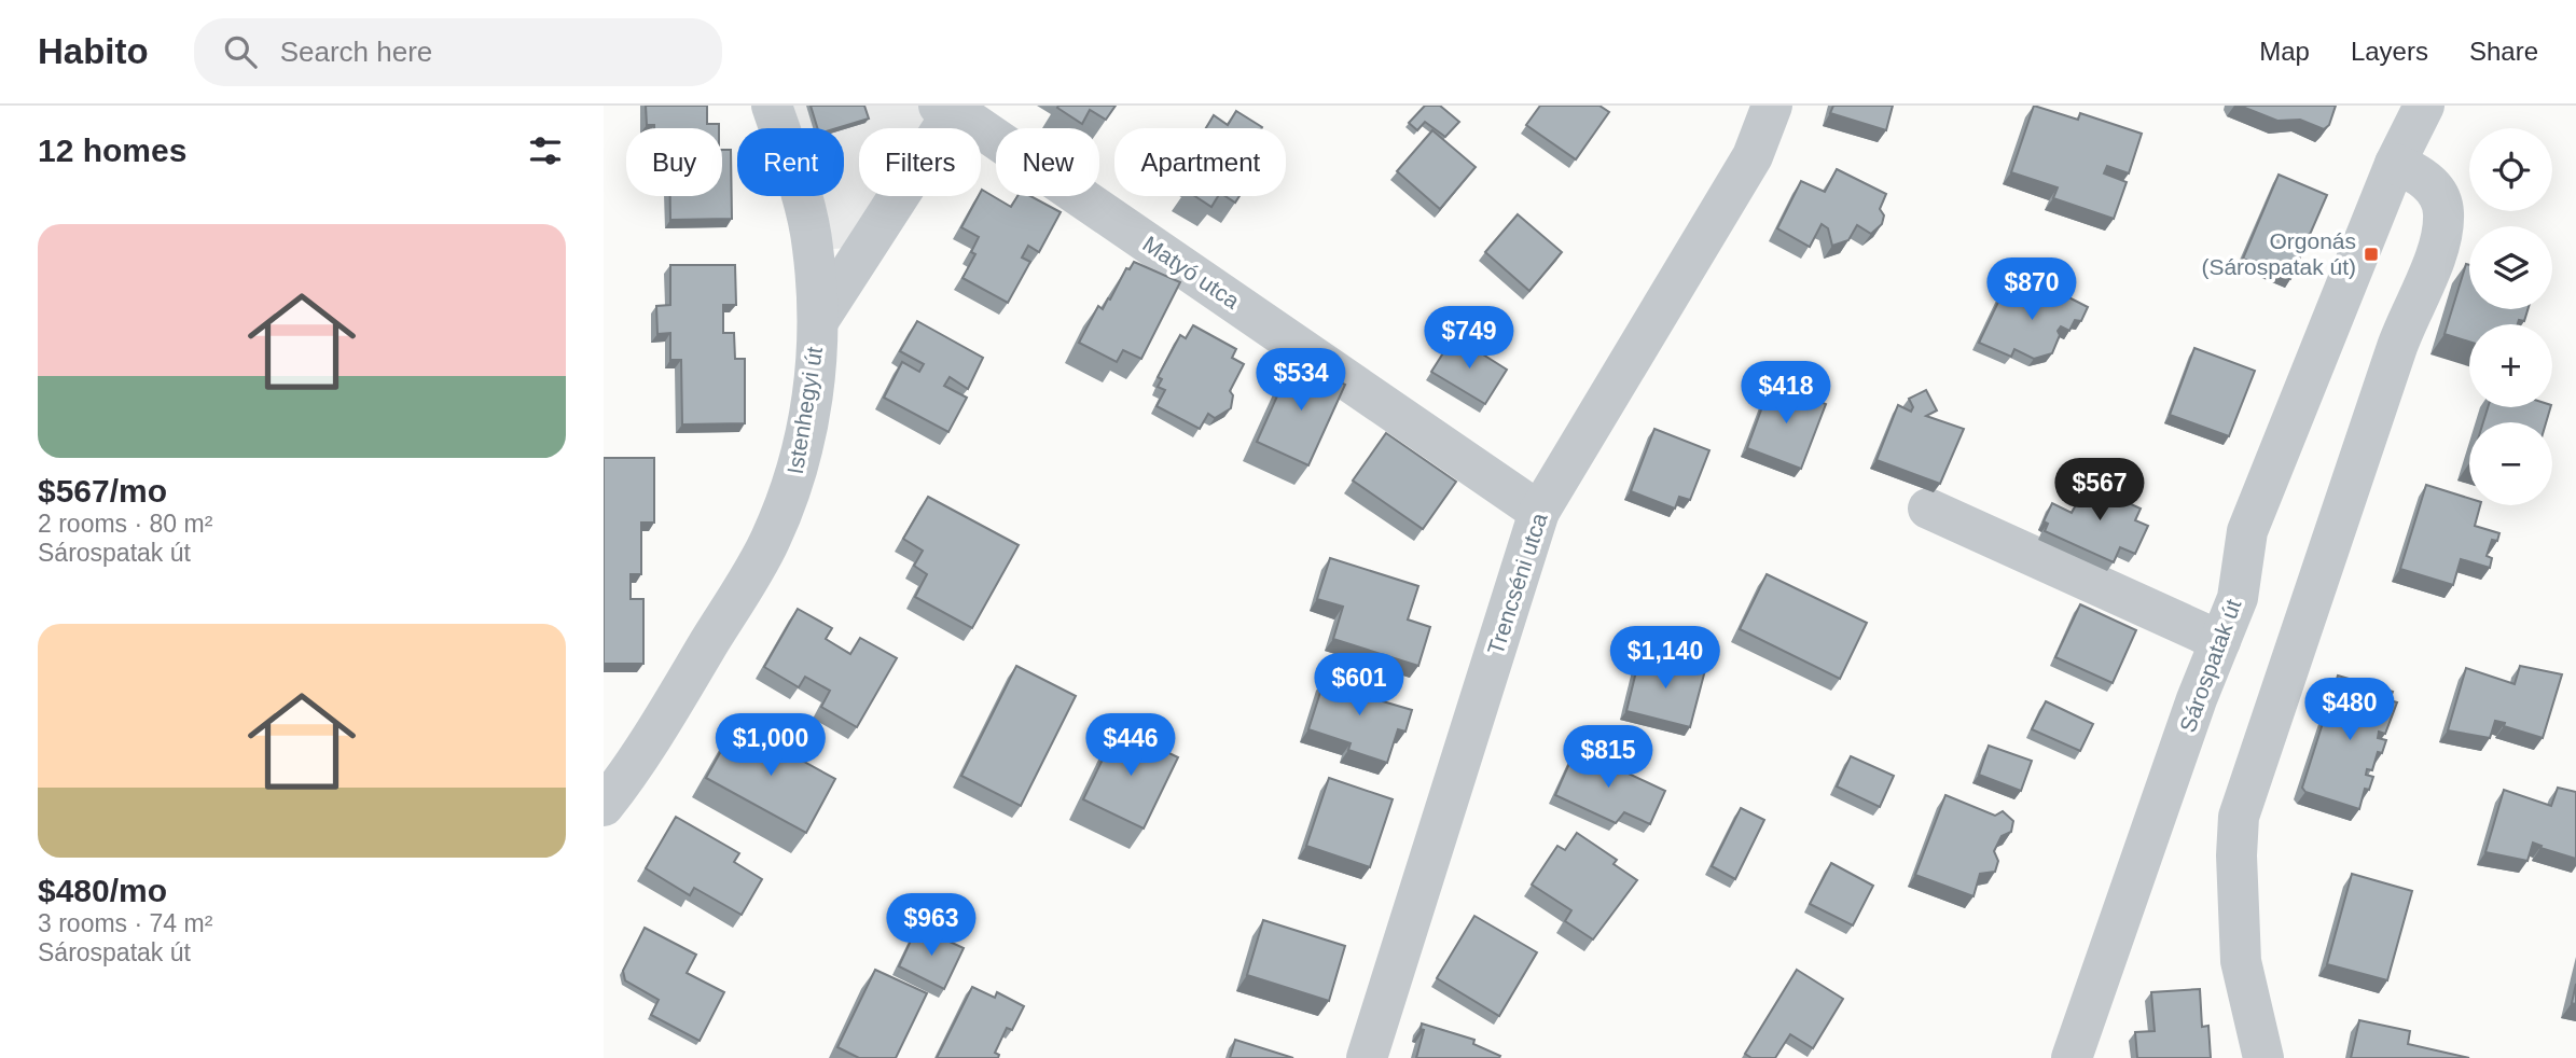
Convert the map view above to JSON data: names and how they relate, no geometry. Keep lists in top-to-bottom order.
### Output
{
  "streets": {
    "street": [
      "Matyó utca",
      "Istenhegyi út",
      "Trencséni utca",
      "Sárospatak út"
    ]
  },
  "crossings": [
    ["Matyó utca", "Trencséni utca"]
  ],
  "places": {
    "transit": ["Orgonás (Sárospatak út)"]
  },
  "page": {
    "header": "Habito",
    "search": "Search here",
    "nav": ["Map", "Layers", "Share"],
    "heading": "12 homes",
    "map_buttons": ["+", "−"],
    "chip": [
      "Buy",
      "Rent",
      "Filters",
      "New",
      "Apartment"
    ],
    "list": [
      {
        "name": "$567/mo",
        "note": "2 rooms · 80 m² · Sárospatak út"
      },
      {
        "name": "$480/mo",
        "note": "3 rooms · 74 m² · Sárospatak út"
      }
    ],
    "price": [
      "$870",
      "$749",
      "$534",
      "$418",
      "$567",
      "$1,140",
      "$601",
      "$480",
      "$1,000",
      "$446",
      "$815",
      "$963"
    ]
  }
}
